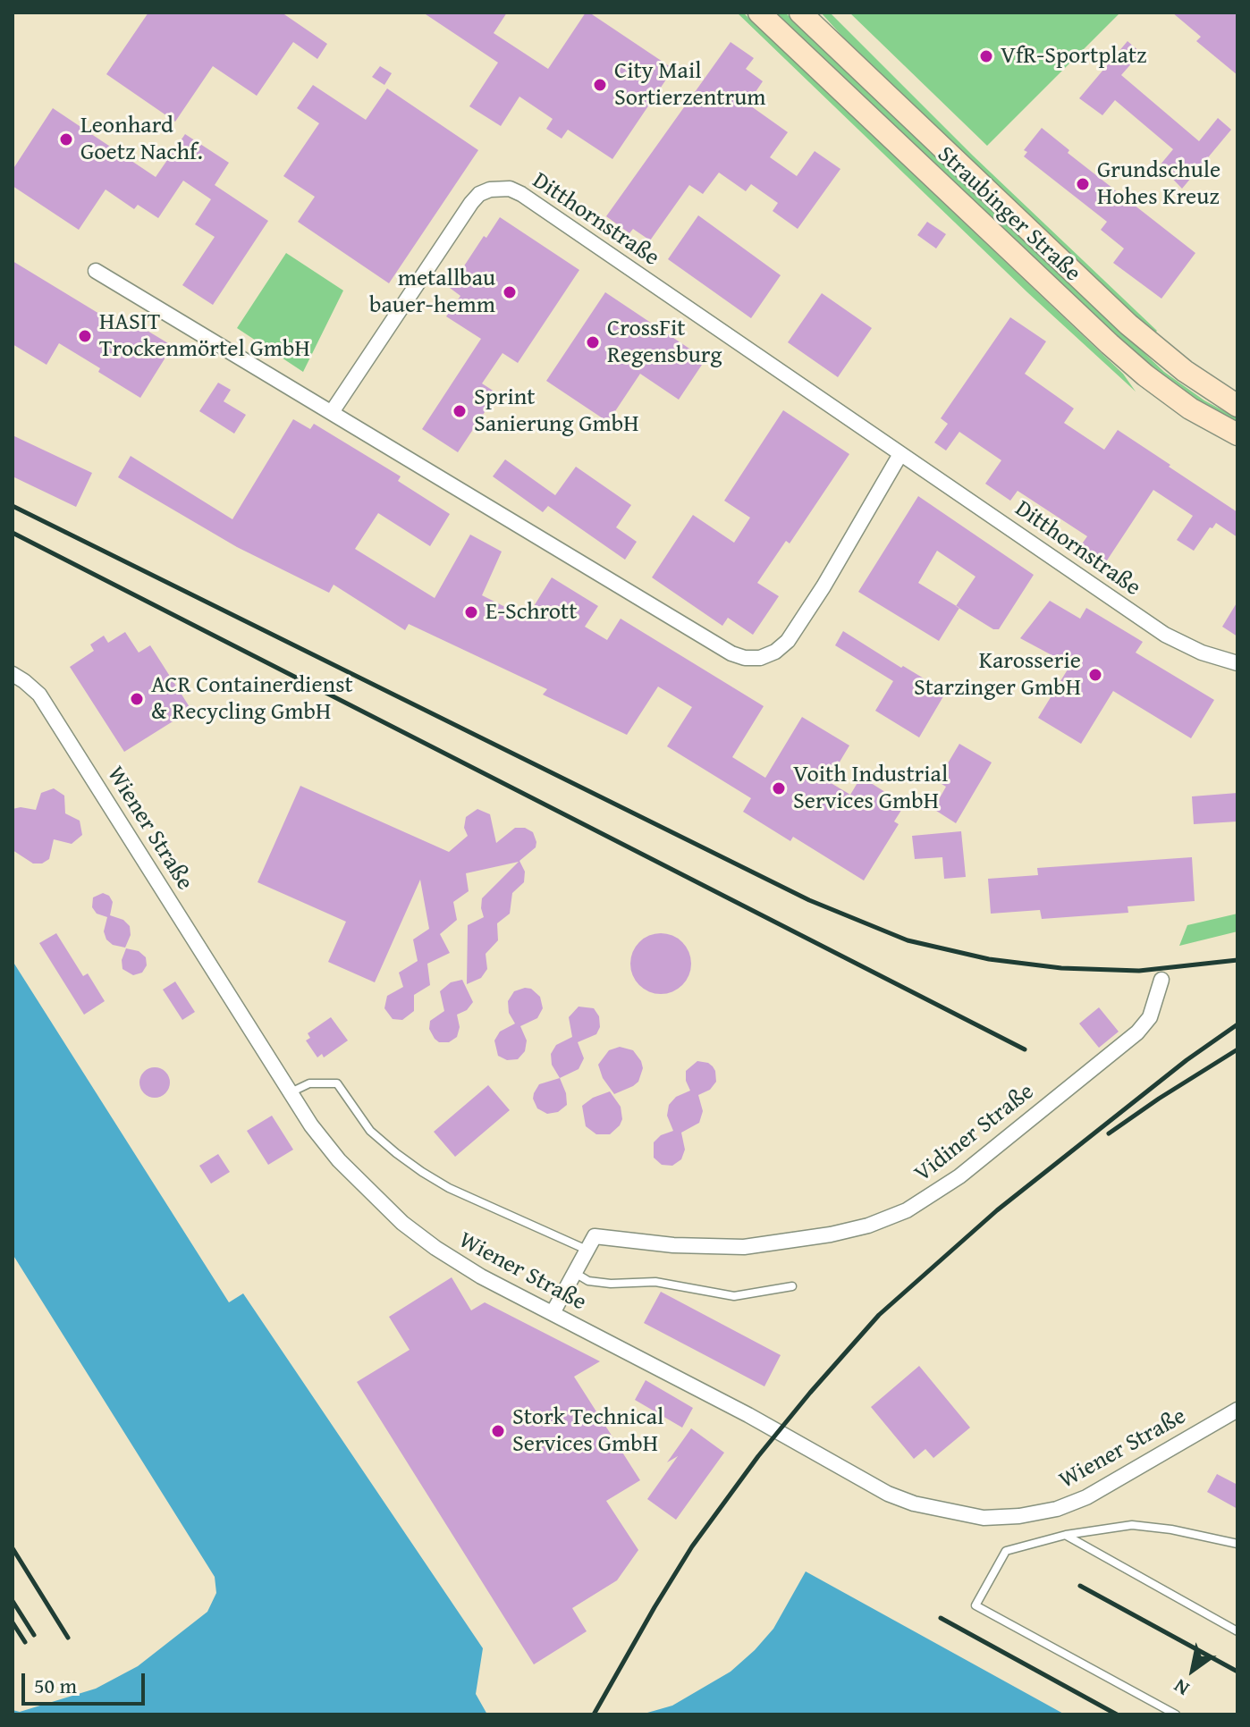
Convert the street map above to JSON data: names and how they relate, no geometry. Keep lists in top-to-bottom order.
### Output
{
  "streets": {
    "main road": ["Straubinger Straße"],
    "street": ["Ditthornstraße", "Wiener Straße", "Vidiner Straße"]
  },
  "places": [
    "VfR-Sportplatz",
    "City Mail Sortierzentrum",
    "Leonhard Goetz Nachf.",
    "Grundschule Hohes Kreuz",
    "metallbau bauer-hemm",
    "HASIT Trockenmörtel GmbH",
    "CrossFit Regensburg",
    "Sprint Sanierung GmbH",
    "E-Schrott",
    "Karosserie Starzinger GmbH",
    "ACR Containerdienst & Recycling GmbH",
    "Voith Industrial Services GmbH",
    "Stork Technical Services GmbH"
  ],
  "scale_bar": "50 m",
  "north": "bottom left"
}
